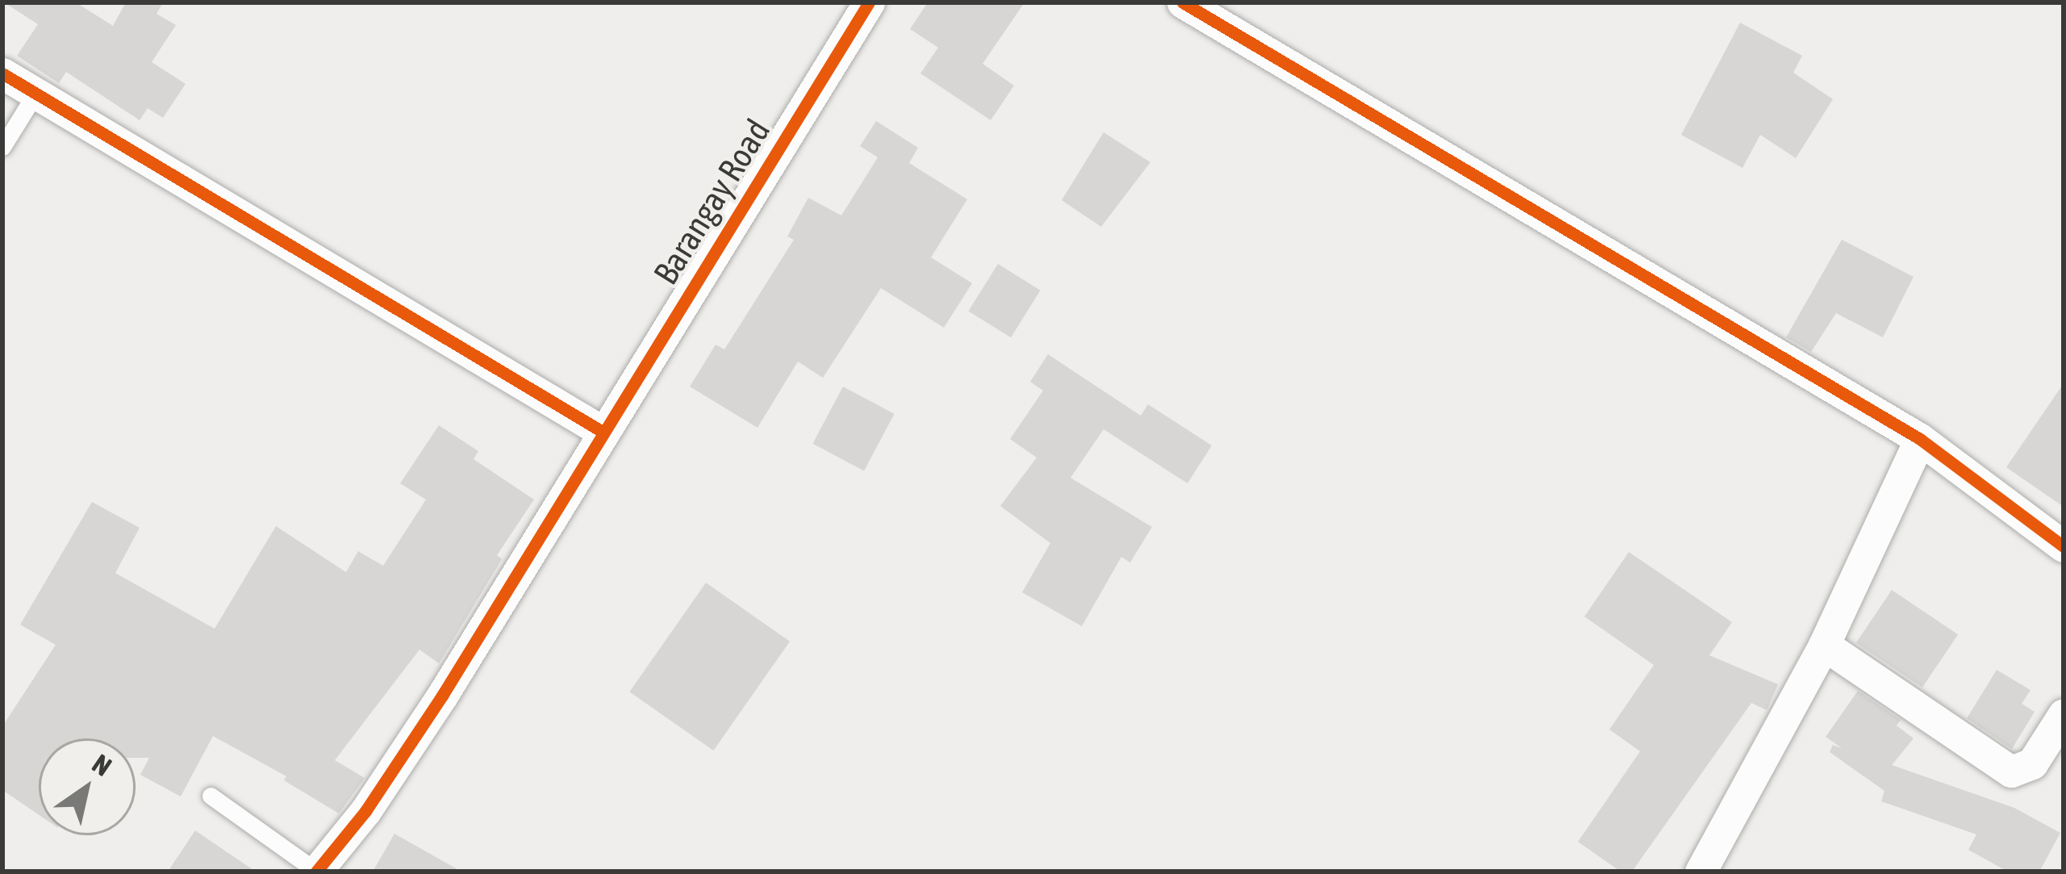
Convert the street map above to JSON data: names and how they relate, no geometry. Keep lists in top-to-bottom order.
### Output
{
  "streets": {
    "street": ["Barangay Road"]
  },
  "north": "top right"
}
